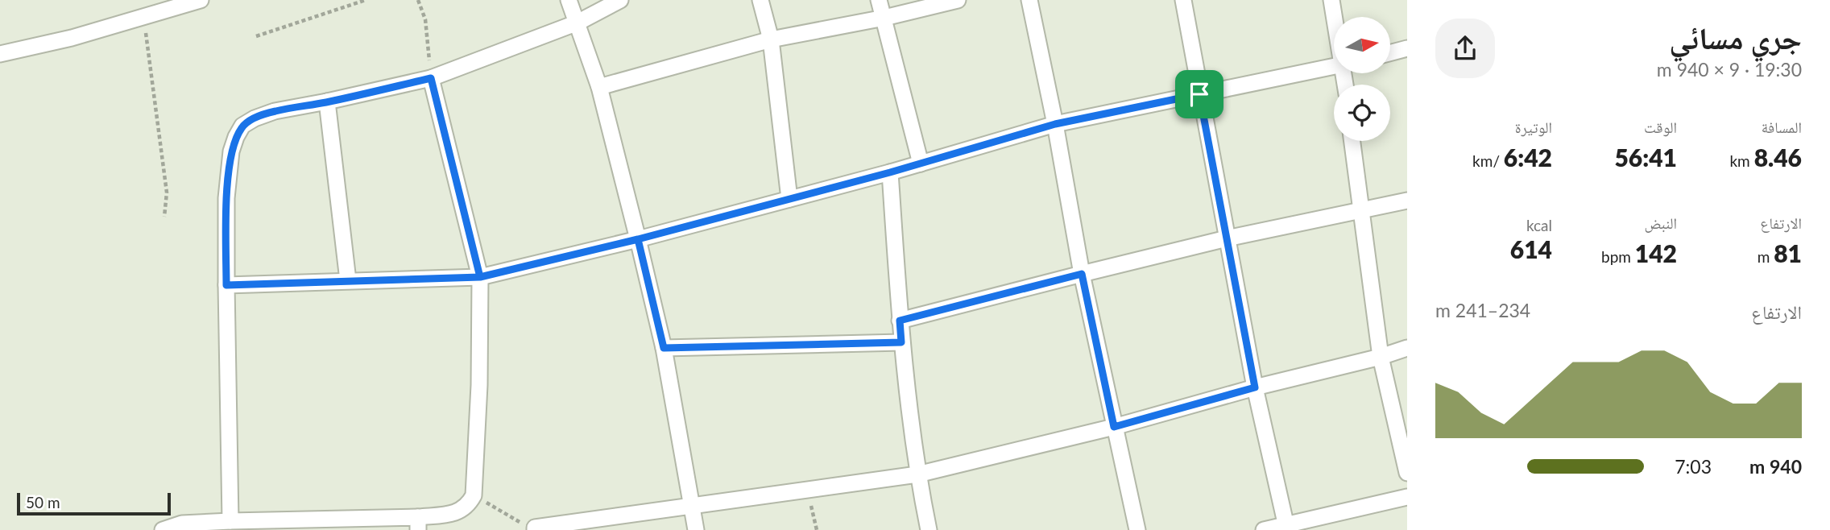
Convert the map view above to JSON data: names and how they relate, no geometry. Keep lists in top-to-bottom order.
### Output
{
  "scale_bar": "50 m",
  "north": "right",
  "page": {
    "heading": ["جري مسائي", "19:30 · 9 × 940 m"],
    "stats": [
      ["المسافة", "8.46 km"],
      ["الوقت", "56:41"],
      ["الوتيرة", "6:42 /km"],
      ["الارتفاع", "81 m"],
      ["النبض", "142 bpm"],
      ["kcal", "614"]
    ],
    "chart": ["الارتفاع", "234–241 m"],
    "list": [
      {
        "name": "940 m",
        "note": "7:03"
      }
    ],
    "scale": "50 m"
  }
}
